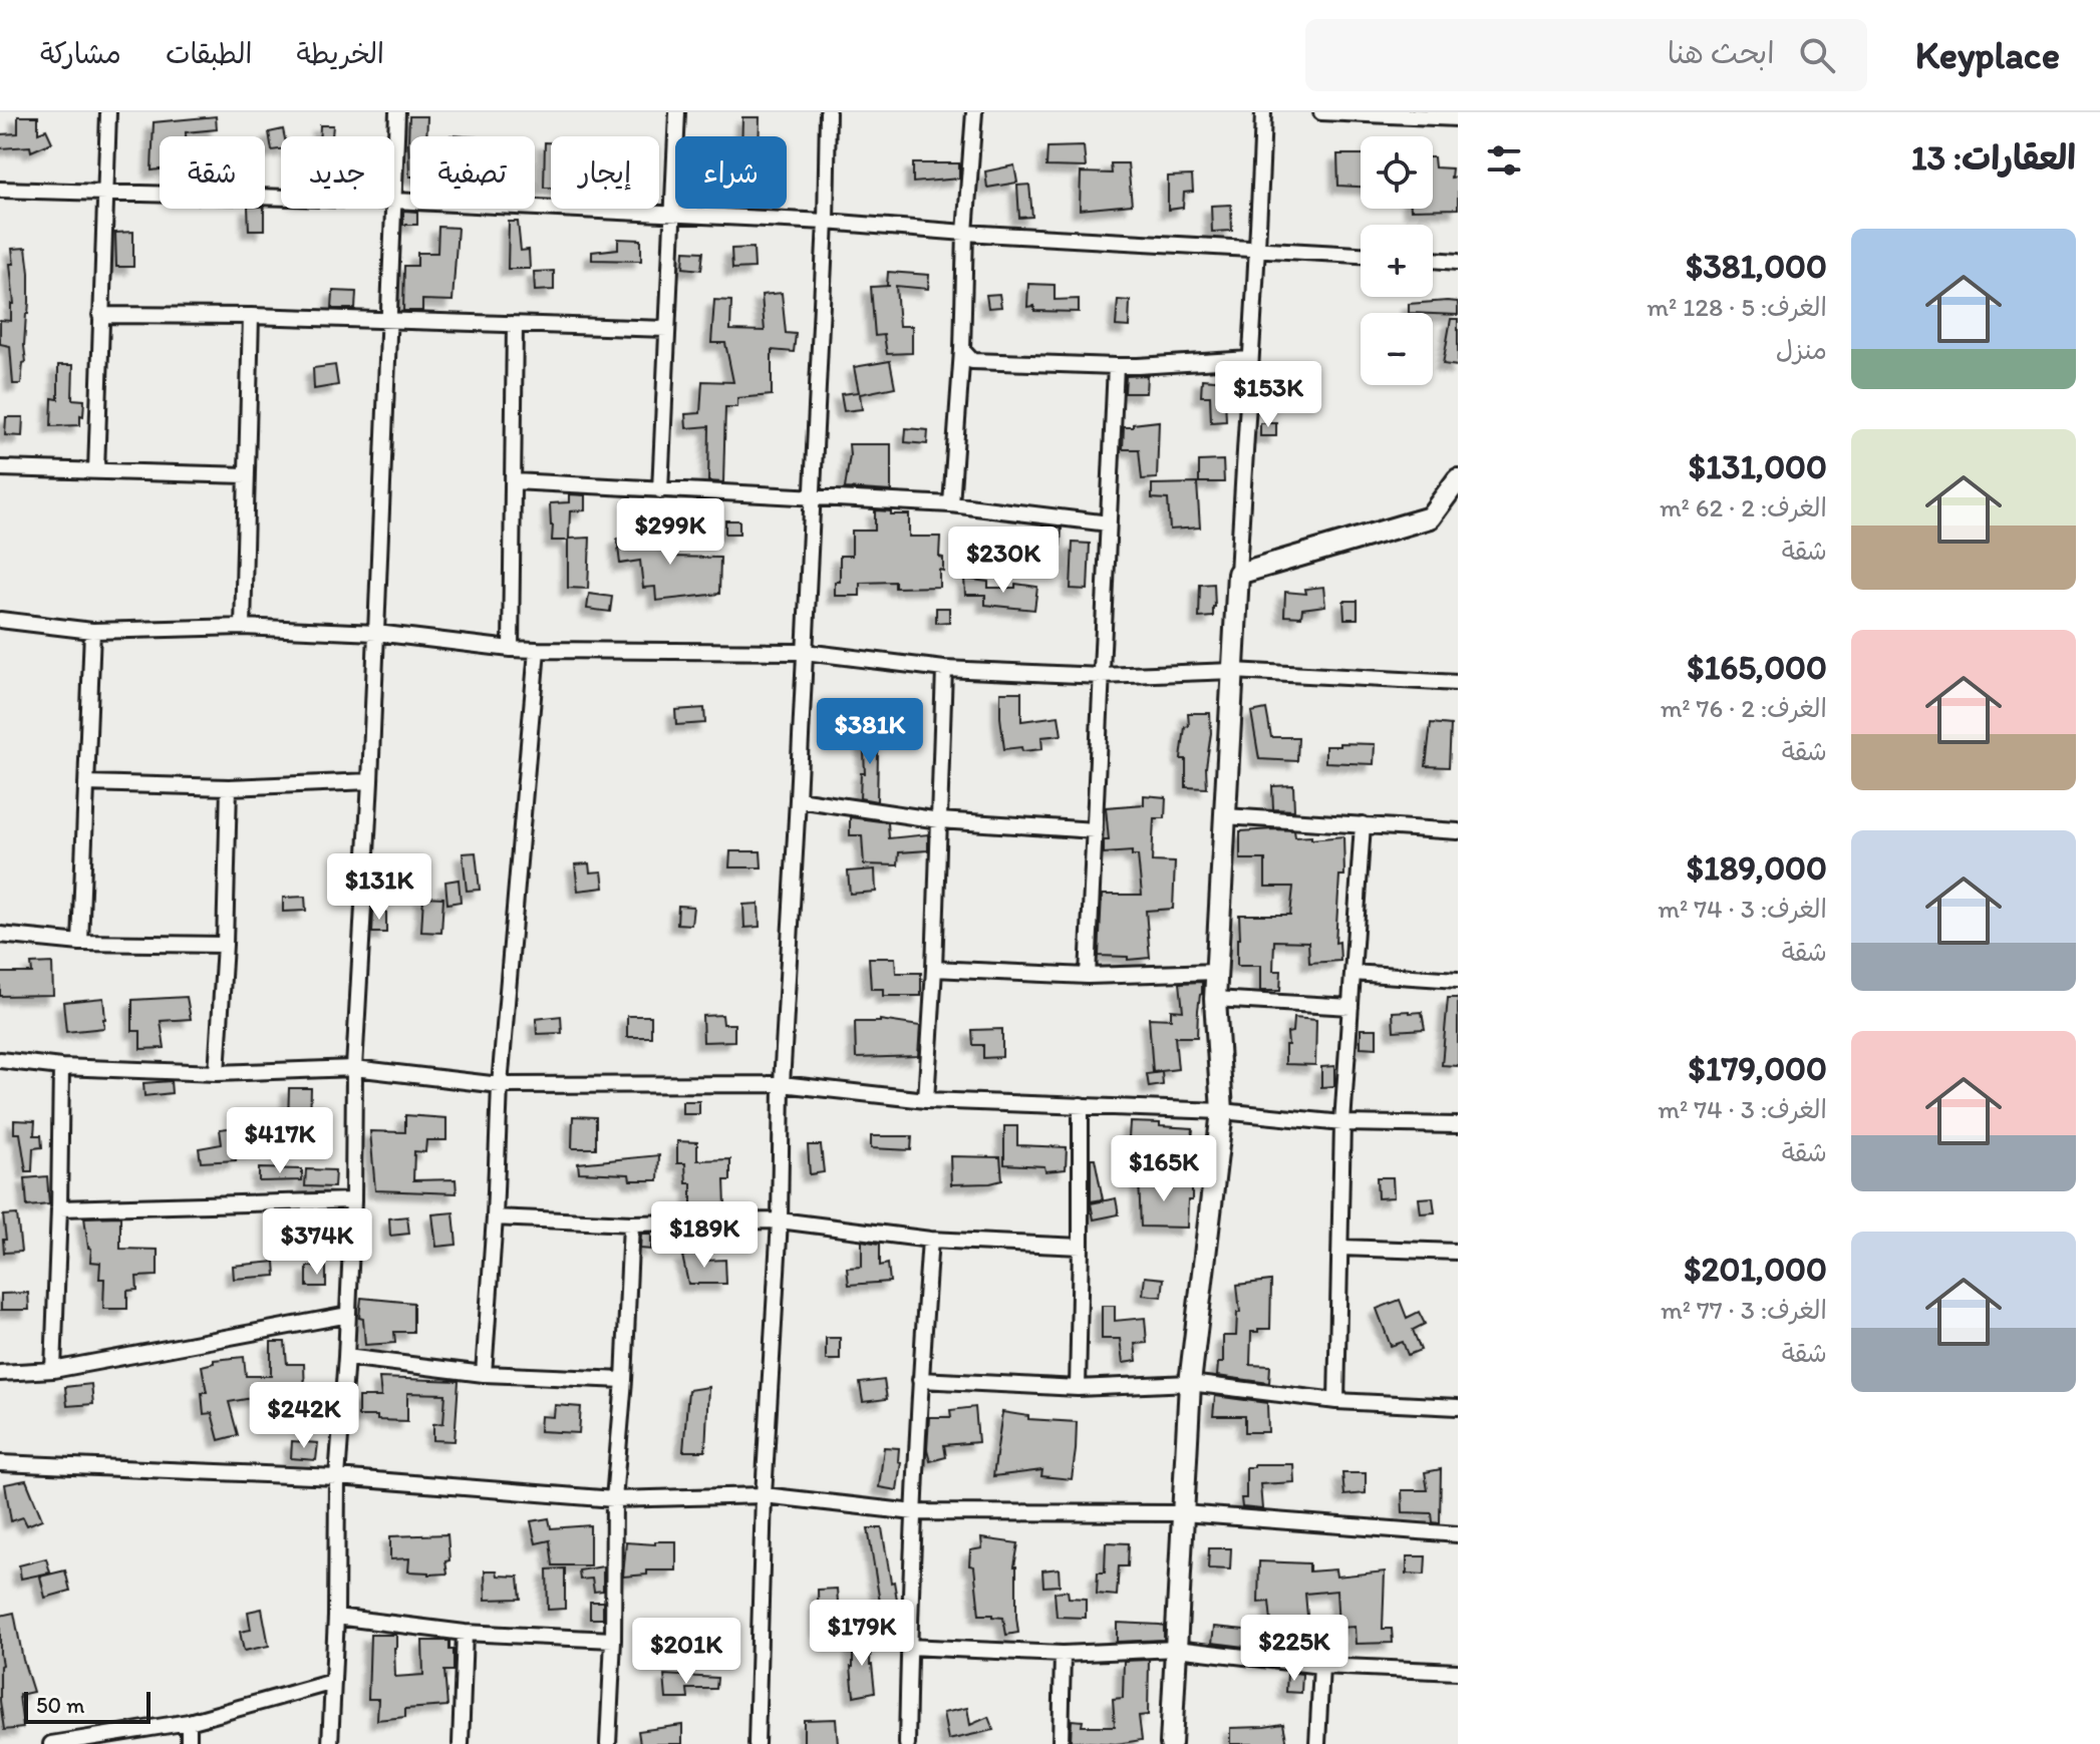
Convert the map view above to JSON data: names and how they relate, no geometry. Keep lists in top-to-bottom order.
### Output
{
  "scale_bar": "50 m",
  "page": {
    "header": "Keyplace",
    "search": "ابحث هنا",
    "nav": ["الخريطة", "الطبقات", "مشاركة"],
    "heading": "العقارات: 13",
    "map_buttons": ["+", "−"],
    "chip": [
      "شراء",
      "إيجار",
      "تصفية",
      "جديد",
      "شقة"
    ],
    "list": [
      {
        "name": "$381,000",
        "note": "الغرف: 5 · 128 m² · منزل"
      },
      {
        "name": "$131,000",
        "note": "الغرف: 2 · 62 m² · شقة"
      },
      {
        "name": "$165,000",
        "note": "الغرف: 2 · 76 m² · شقة"
      },
      {
        "name": "$189,000",
        "note": "الغرف: 3 · 74 m² · شقة"
      },
      {
        "name": "$179,000",
        "note": "الغرف: 3 · 74 m² · شقة"
      },
      {
        "name": "$201,000",
        "note": "الغرف: 3 · 77 m² · شقة"
      }
    ],
    "price": [
      "$153K",
      "$299K",
      "$230K",
      "$381K",
      "$131K",
      "$417K",
      "$165K",
      "$189K",
      "$374K",
      "$242K",
      "$179K",
      "$225K",
      "$201K"
    ],
    "scale": "50 m"
  }
}
